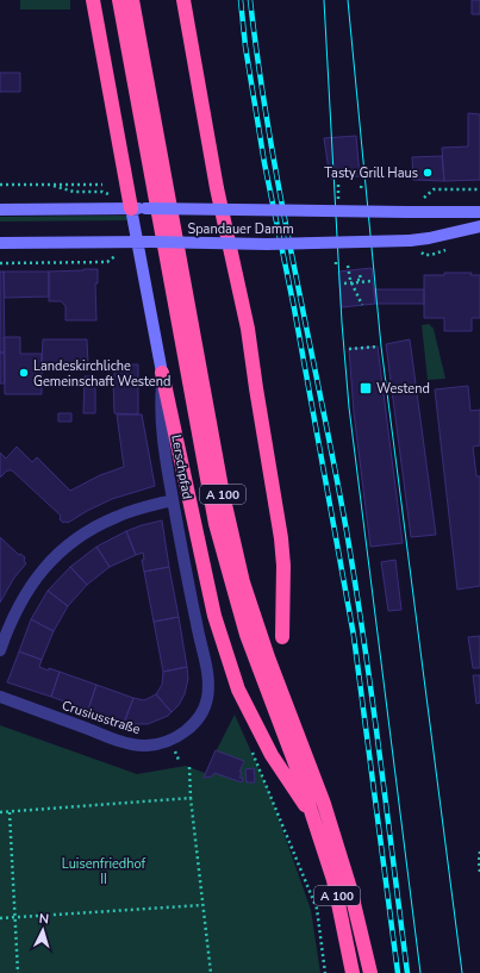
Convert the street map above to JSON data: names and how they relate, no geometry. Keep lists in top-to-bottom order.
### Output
{
  "streets": {
    "highway": ["A 100"],
    "main road": ["Spandauer Damm", "Lerschpfad"],
    "street": ["Crusiusstraße"]
  },
  "crossings": [
    ["Spandauer Damm", "Lerschpfad"],
    ["Lerschpfad", "Crusiusstraße"]
  ],
  "parks": ["Luisenfriedhof II"],
  "places": {
    "other": ["Tasty Grill Haus", "Landeskirchliche Gemeinschaft Westend"],
    "transit": ["Westend"]
  },
  "north": "top"
}
